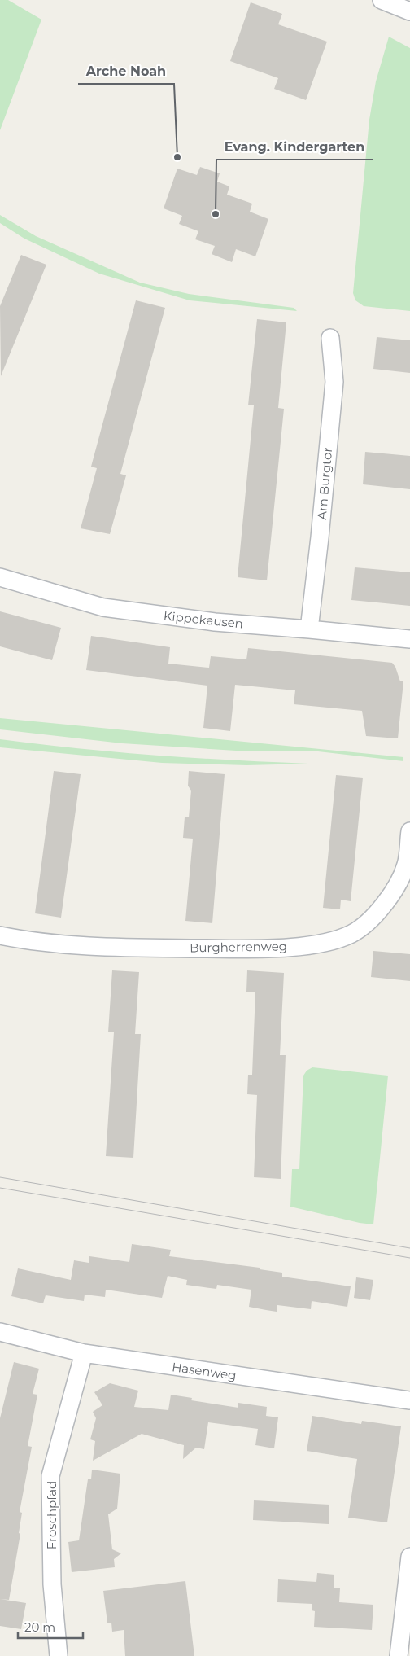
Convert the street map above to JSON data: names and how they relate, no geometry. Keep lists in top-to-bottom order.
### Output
{
  "streets": {
    "street": [
      "Am Burgtor",
      "Kippekausen",
      "Burgherrenweg",
      "Hasenweg",
      "Froschpfad"
    ]
  },
  "crossings": [
    ["Am Burgtor", "Kippekausen"],
    ["Hasenweg", "Froschpfad"]
  ],
  "places": ["Arche Noah", "Evang. Kindergarten"],
  "scale_bar": "20 m"
}
